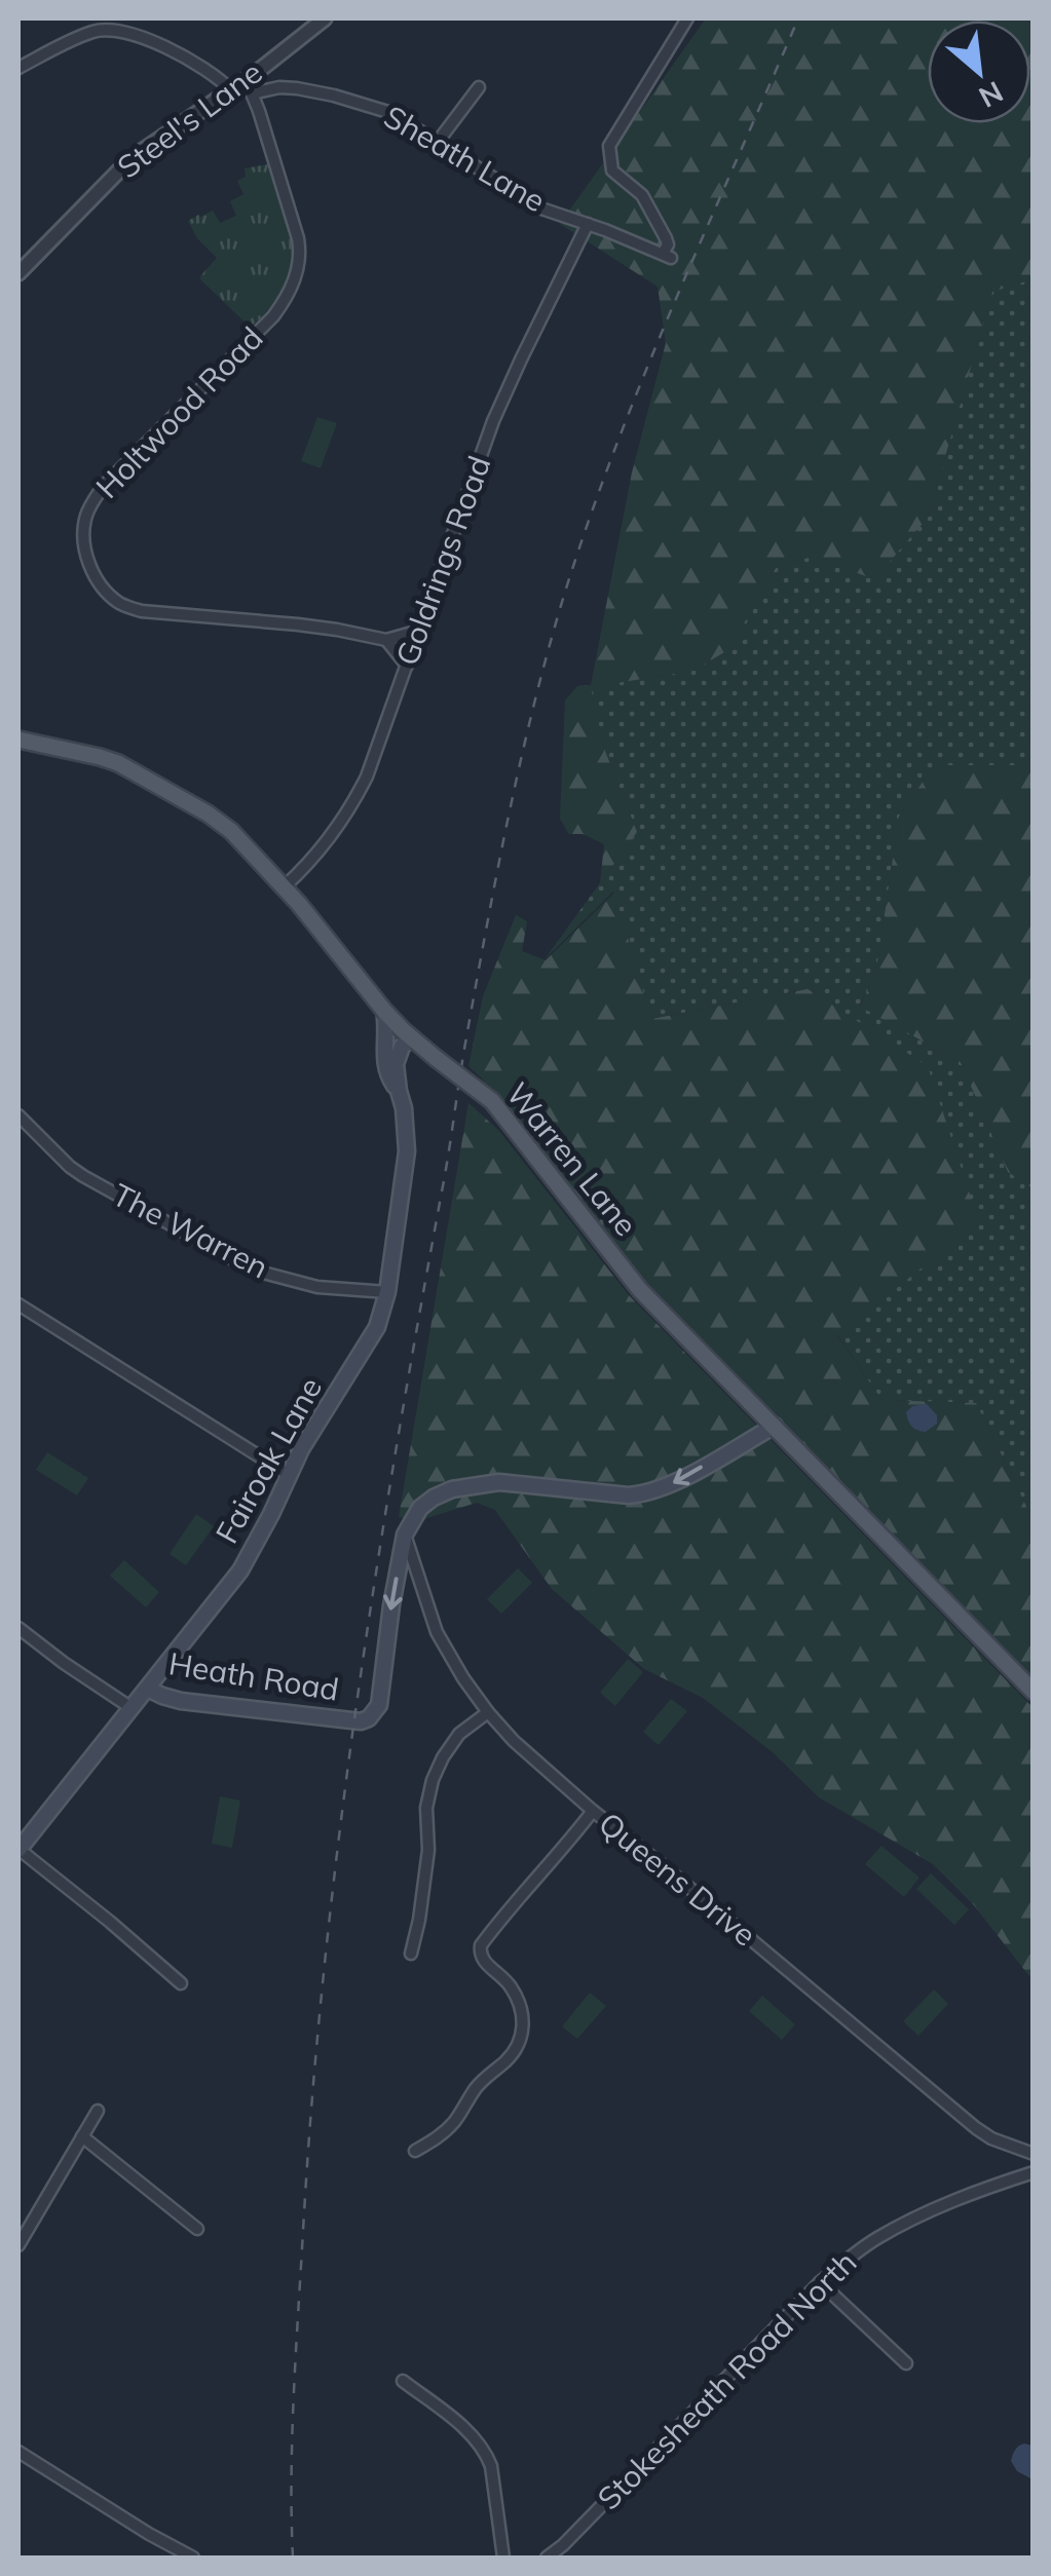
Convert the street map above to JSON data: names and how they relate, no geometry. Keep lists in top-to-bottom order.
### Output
{
  "streets": {
    "main road": ["Warren Lane", "Fairoak Lane", "Heath Road"],
    "street": [
      "Steel's Lane",
      "Sheath Lane",
      "Holtwood Road",
      "Goldrings Road",
      "The Warren",
      "Queens Drive",
      "Stokesheath Road North"
    ]
  },
  "crossings": [
    ["Steel's Lane", "Sheath Lane"],
    ["Steel's Lane", "Holtwood Road"],
    ["Sheath Lane", "Holtwood Road"],
    ["Sheath Lane", "Goldrings Road"],
    ["Holtwood Road", "Goldrings Road"],
    ["Goldrings Road", "Warren Lane"],
    ["Warren Lane", "Fairoak Lane"],
    ["Warren Lane", "Heath Road"],
    ["The Warren", "Fairoak Lane"],
    ["Fairoak Lane", "Heath Road"],
    ["Heath Road", "Queens Drive"]
  ],
  "one_way": ["Heath Road"],
  "north": "bottom right"
}
